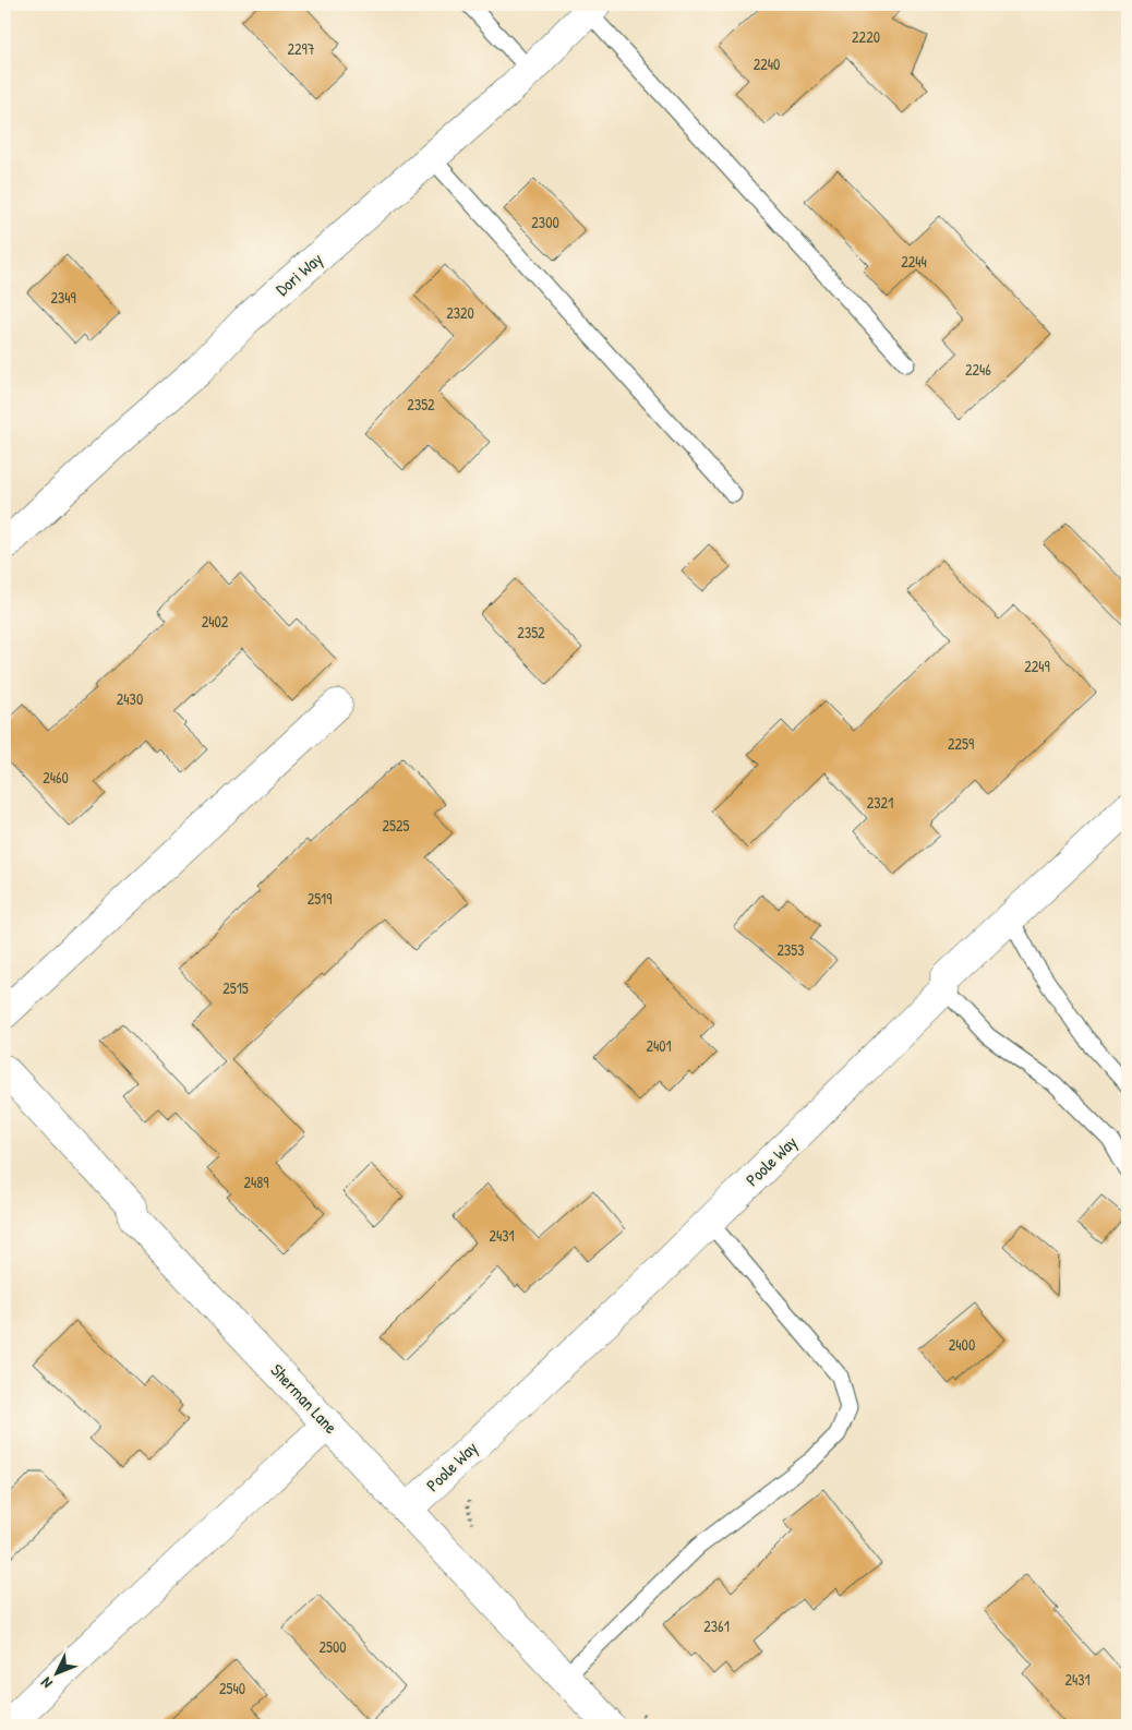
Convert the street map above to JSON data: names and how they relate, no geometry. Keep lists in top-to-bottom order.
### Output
{
  "streets": {
    "street": ["Dori Way", "Poole Way", "Sherman Lane"]
  },
  "crossings": [
    ["Poole Way", "Sherman Lane"]
  ],
  "house_numbers": [
    "2220",
    "2297",
    "2240",
    "2300",
    "2244",
    "2349",
    "2320",
    "2246",
    "2352",
    "2402",
    "2352",
    "2249",
    "2430",
    "2259",
    "2460",
    "2321",
    "2525",
    "2519",
    "2353",
    "2515",
    "2401",
    "2489",
    "2431",
    "2400",
    "2361",
    "2500",
    "2431",
    "2540"
  ],
  "north": "bottom left"
}
